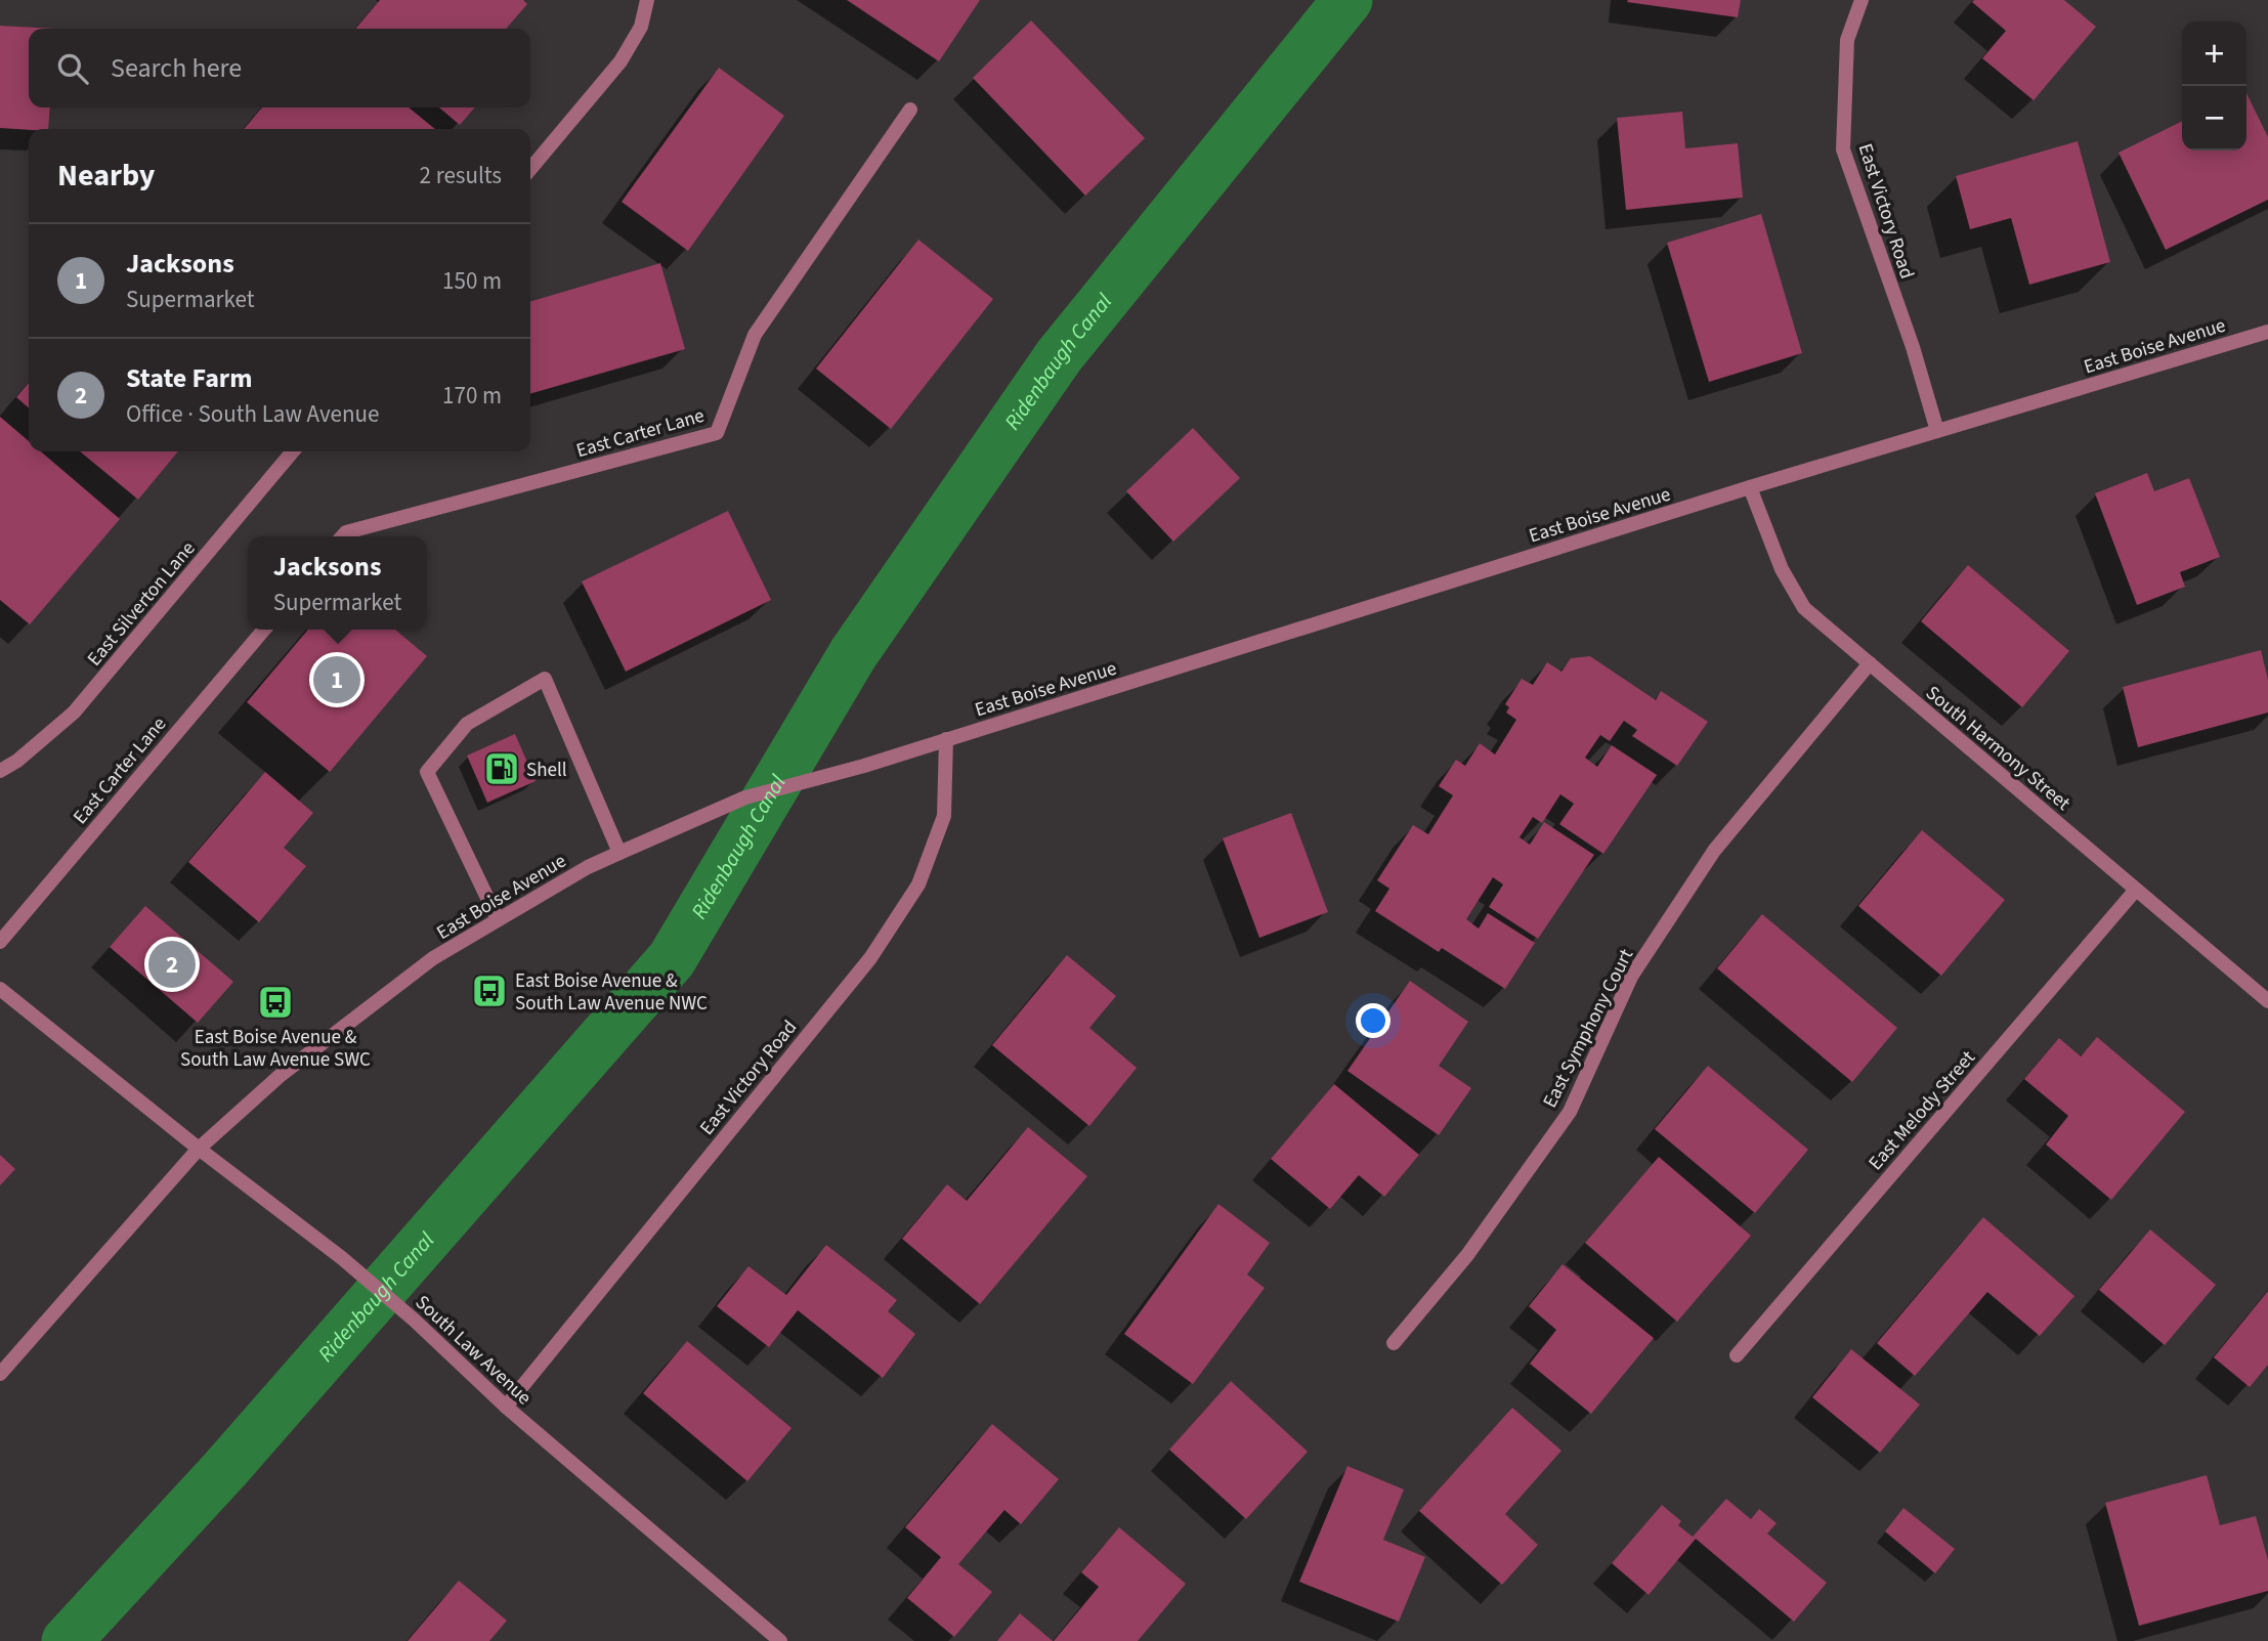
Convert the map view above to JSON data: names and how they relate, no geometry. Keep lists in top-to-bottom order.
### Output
{
  "streets": {
    "street": [
      "East Victory Road",
      "East Boise Avenue",
      "East Carter Lane",
      "East Silverton Lane",
      "South Harmony Street",
      "East Symphony Court",
      "East Melody Street",
      "South Law Avenue"
    ]
  },
  "crossings": [
    ["East Victory Road", "East Boise Avenue"],
    ["East Victory Road", "South Law Avenue"],
    ["East Boise Avenue", "South Harmony Street"],
    ["East Boise Avenue", "South Law Avenue"],
    ["South Harmony Street", "East Symphony Court"],
    ["South Harmony Street", "East Melody Street"]
  ],
  "water": ["Ridenbaugh Canal"],
  "places": {
    "fuel station": ["Shell"],
    "bus stop": ["East Boise Avenue & South Law Avenue NWC", "East Boise Avenue & South Law Avenue SWC"]
  },
  "page": {
    "map_buttons": ["+", "−"],
    "search": "Search here",
    "heading": ["Nearby", "2 results"],
    "list": [
      {
        "mark": "1",
        "name": "Jacksons",
        "note": "Supermarket",
        "value": "150 m"
      },
      {
        "mark": "2",
        "name": "State Farm",
        "note": "Office · South Law Avenue",
        "value": "170 m"
      }
    ],
    "popup": ["Jacksons", "Supermarket"],
    "pins": ["1", "2"]
  }
}
